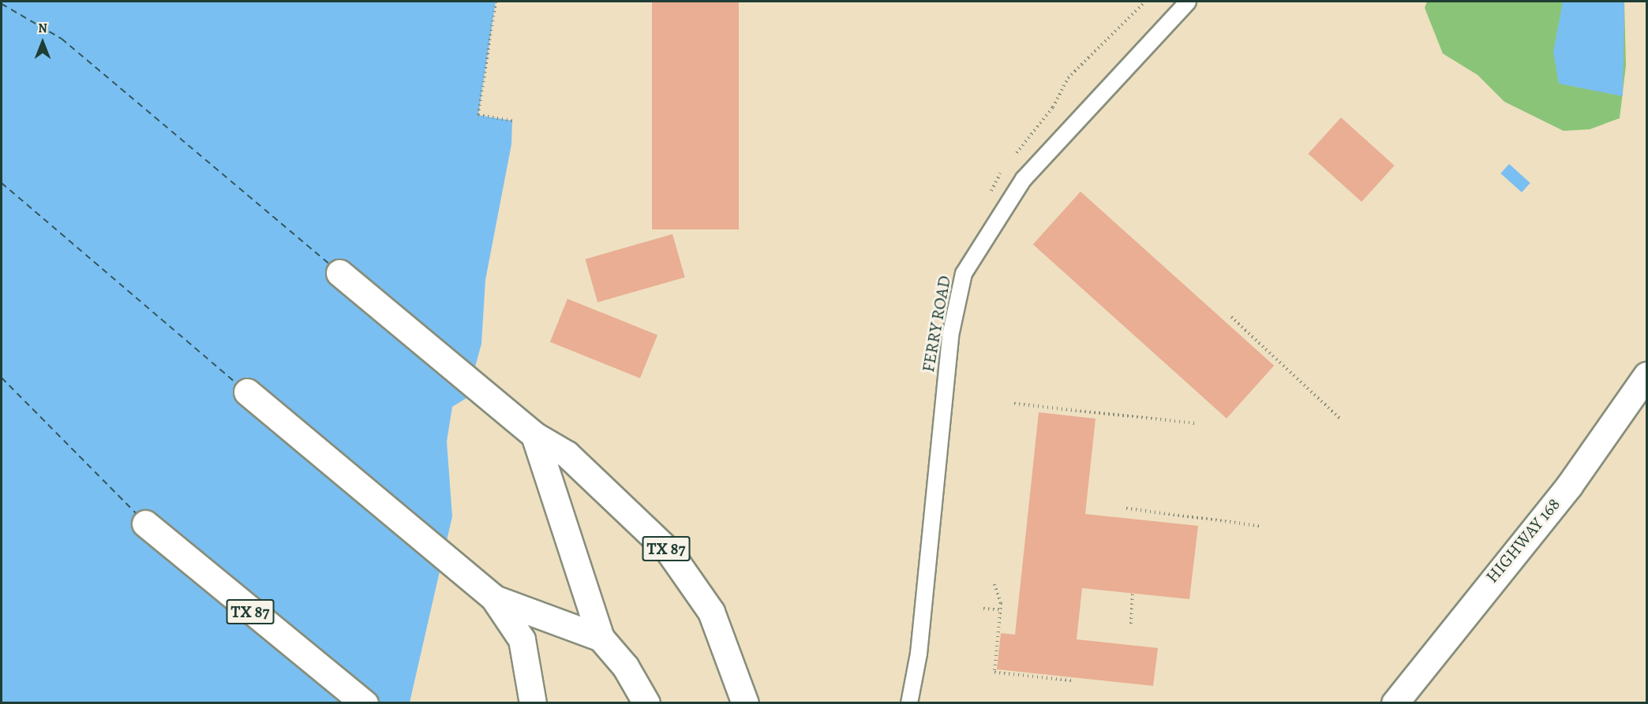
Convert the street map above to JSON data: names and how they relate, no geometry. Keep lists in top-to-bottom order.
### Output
{
  "streets": {
    "main road": ["HIGHWAY 168", "TX 87"],
    "lane": ["FERRY ROAD"]
  },
  "north": "top"
}
